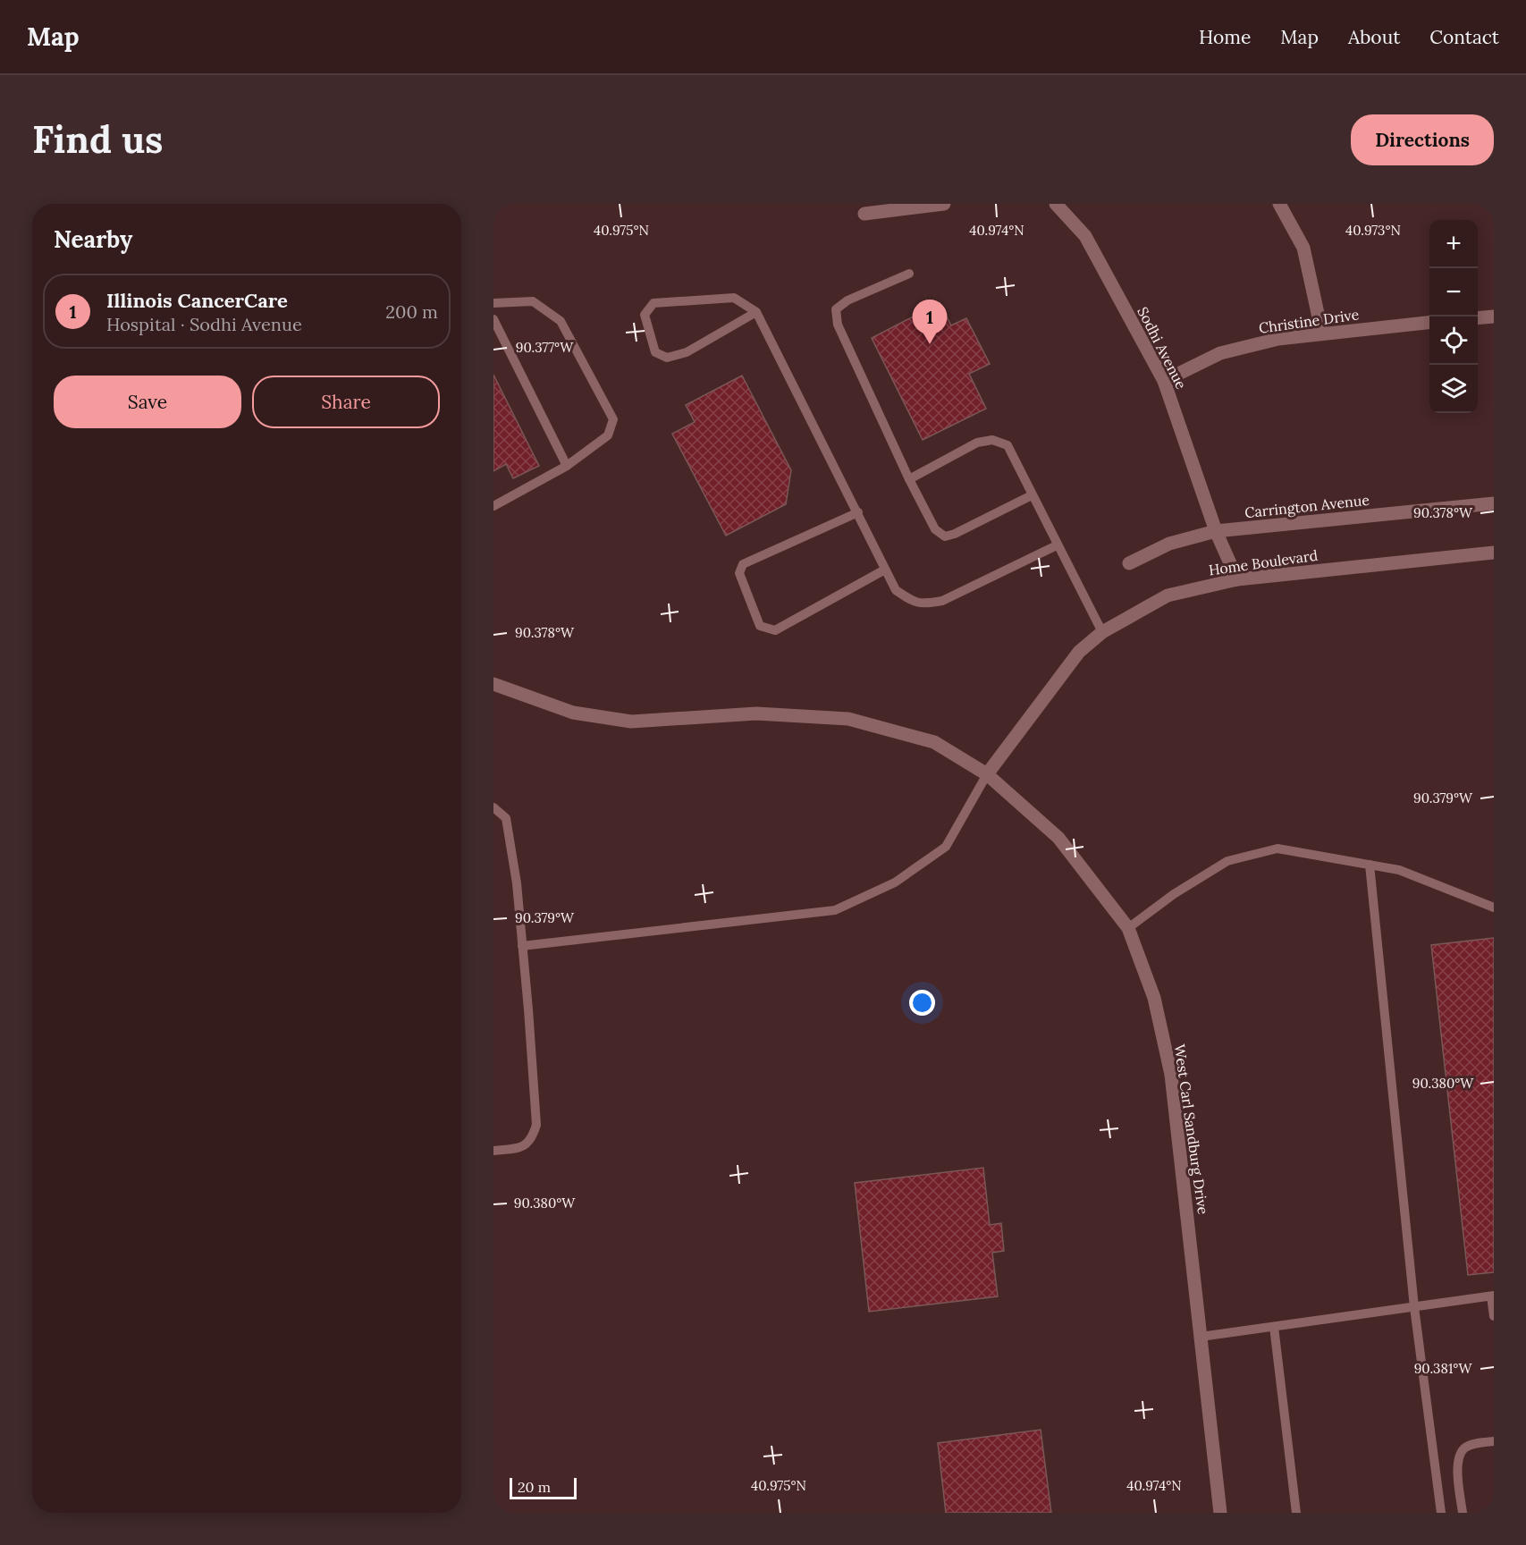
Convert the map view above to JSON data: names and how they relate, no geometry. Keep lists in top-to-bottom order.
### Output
{
  "streets": {
    "street": [
      "Christine Drive",
      "Sodhi Avenue",
      "Carrington Avenue",
      "Home Boulevard",
      "West Carl Sandburg Drive"
    ]
  },
  "crossings": [
    ["Christine Drive", "Sodhi Avenue"],
    ["Sodhi Avenue", "Carrington Avenue"],
    ["Sodhi Avenue", "Home Boulevard"],
    ["Home Boulevard", "West Carl Sandburg Drive"]
  ],
  "scale_bar": "20 m",
  "page": {
    "header": "Map",
    "nav": [
      "Home",
      "Map",
      "About",
      "Contact"
    ],
    "buttons": [
      "Directions",
      ["Save", "Share"]
    ],
    "title": "Find us",
    "heading": "Nearby",
    "map_buttons": ["+", "−"],
    "list": [
      {
        "mark": "1",
        "name": "Illinois CancerCare",
        "note": "Hospital · Sodhi Avenue",
        "value": "200 m"
      }
    ],
    "pins": "1",
    "scale": "20 m"
  },
  "coordinates": [
    "40.975°N",
    "40.974°N",
    "40.973°N",
    "90.377°W",
    "90.378°W",
    "90.379°W",
    "90.380°W",
    "90.381°W"
  ]
}
